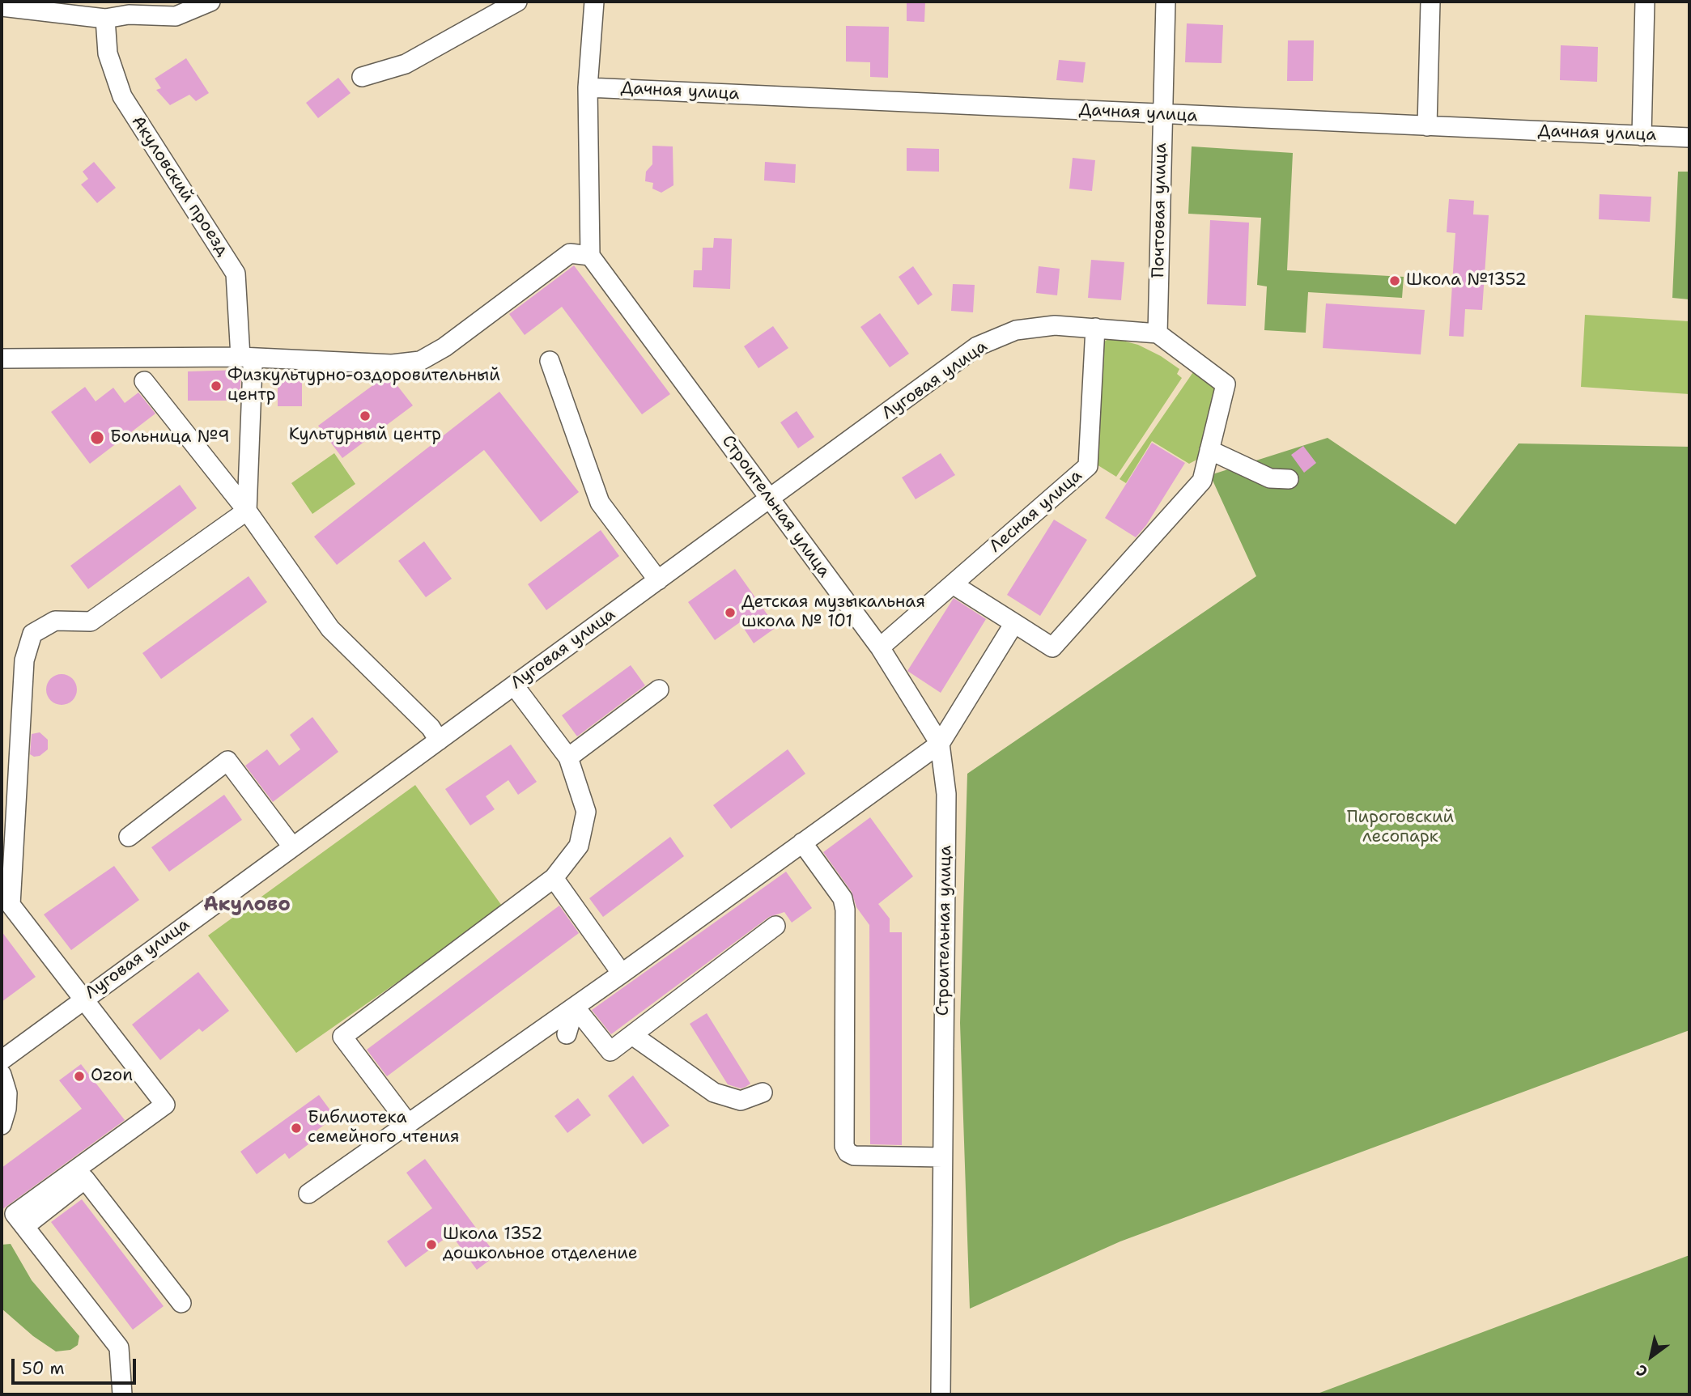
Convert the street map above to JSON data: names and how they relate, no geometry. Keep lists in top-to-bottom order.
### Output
{
  "streets": {
    "street": [
      "Дачная улица",
      "Акуловский проезд",
      "Почтовая улица",
      "Луговая улица",
      "Строительная улица",
      "Лесная улица"
    ]
  },
  "crossings": [
    ["Дачная улица", "Почтовая улица"],
    ["Почтовая улица", "Луговая улица"],
    ["Луговая улица", "Строительная улица"],
    ["Луговая улица", "Лесная улица"],
    ["Строительная улица", "Лесная улица"]
  ],
  "districts": ["Акулово"],
  "parks": ["Пироговский лесопарк"],
  "places": [
    "Школа №1352",
    "Физкультурно-оздоровительный центр",
    "Культурный центр",
    "Больница №9",
    "Детская музыкальная школа № 101",
    "Ozon",
    "Библиотека семейного чтения",
    "Школа 1352 дошкольное отделение"
  ],
  "scale_bar": "50 m",
  "north": "bottom left"
}
